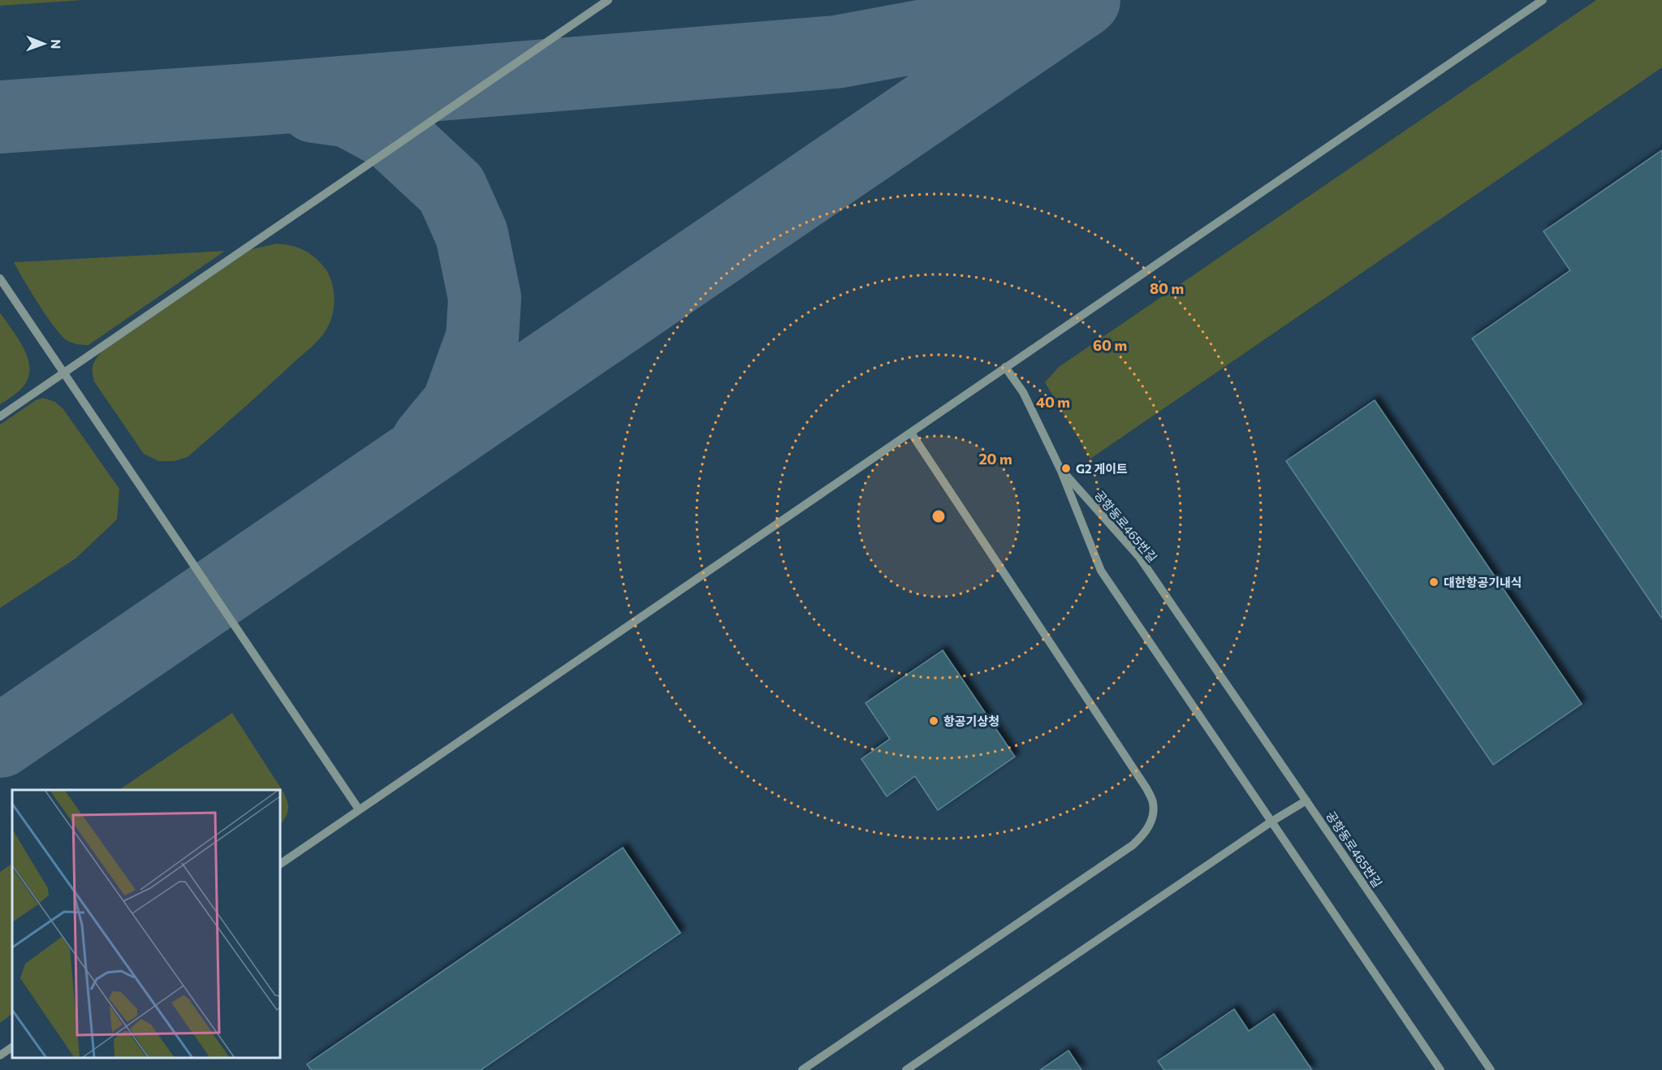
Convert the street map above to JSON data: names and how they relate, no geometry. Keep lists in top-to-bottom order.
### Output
{
  "streets": {
    "lane": ["공항동로465번길"]
  },
  "places": ["G2 게이트", "대한항공기내식", "항공기상청"],
  "north": "right",
  "rings": [
    "80 m",
    "60 m",
    "40 m",
    "20 m"
  ]
}
